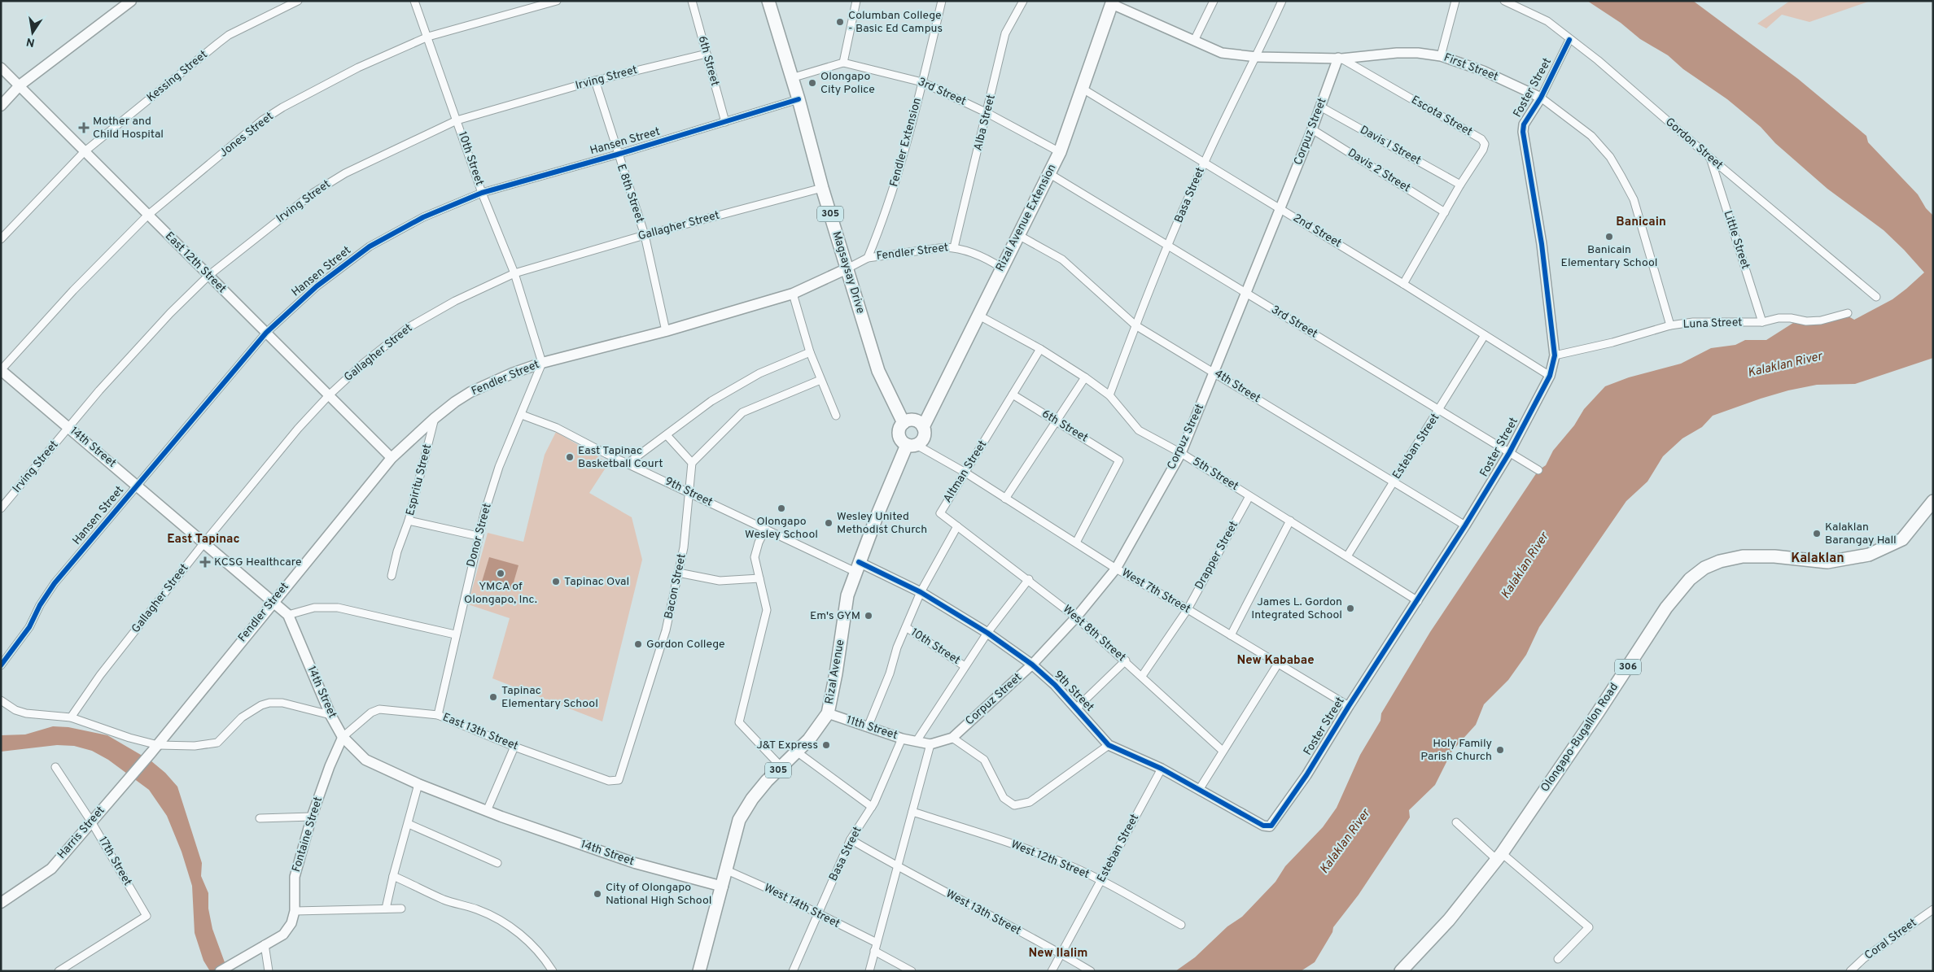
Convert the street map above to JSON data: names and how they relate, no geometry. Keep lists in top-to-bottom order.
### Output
{
  "streets": {
    "main road": [
      "305",
      "Rizal Avenue Extension",
      "Fendler Street",
      "Magsaysay Drive",
      "14th Street",
      "306",
      "Rizal Avenue",
      "Olongapo-Bugallon Road",
      "Harris Street"
    ],
    "street": [
      "6th Street",
      "First Street",
      "Kessing Street",
      "Irving Street",
      "Foster Street",
      "3rd Street",
      "Escota Street",
      "Alba Street",
      "Corpuz Street",
      "Jones Street",
      "Hansen Street",
      "Fendler Extension",
      "Gordon Street",
      "Davis I Street",
      "10th Street",
      "Davis 2 Street",
      "E 8th Street",
      "Basa Street",
      "Gallagher Street",
      "2nd Street",
      "Little Street",
      "East 12th Street",
      "Luna Street",
      "4th Street",
      "Esteban Street",
      "Altman Street",
      "5th Street",
      "Espiritu Street",
      "9th Street",
      "Donor Street",
      "Drapper Street",
      "Bacon Street",
      "West 7th Street",
      "West 8th Street",
      "11th Street",
      "East 13th Street",
      "Fontaine Street",
      "West 12th Street",
      "17th Street",
      "West 14th Street",
      "West 13th Street",
      "Coral Street"
    ]
  },
  "crossings": [
    ["6th Street", "Irving Street"],
    ["6th Street", "Hansen Street"],
    ["6th Street", "Altman Street"],
    ["6th Street", "West 7th Street"],
    ["First Street", "Foster Street"],
    ["First Street", "Escota Street"],
    ["First Street", "Corpuz Street"],
    ["First Street", "Basa Street"],
    ["First Street", "Rizal Avenue Extension"],
    ["First Street", "Luna Street"],
    ["Kessing Street", "East 12th Street"],
    ["Irving Street", "10th Street"],
    ["Irving Street", "E 8th Street"],
    ["Irving Street", "East 12th Street"],
    ["Irving Street", "14th Street"],
    ["Foster Street", "3rd Street"],
    ["Foster Street", "Gordon Street"],
    ["Foster Street", "2nd Street"],
    ["Foster Street", "Luna Street"],
    ["Foster Street", "4th Street"],
    ["Foster Street", "5th Street"],
    ["Foster Street", "9th Street"],
    ["Foster Street", "West 7th Street"],
    ["3rd Street", "Alba Street"],
    ["3rd Street", "Corpuz Street"],
    ["3rd Street", "Fendler Extension"],
    ["3rd Street", "Basa Street"],
    ["3rd Street", "Rizal Avenue Extension"],
    ["3rd Street", "Esteban Street"],
    ["Escota Street", "Corpuz Street"],
    ["Escota Street", "Davis I Street"],
    ["Escota Street", "Davis 2 Street"],
    ["Escota Street", "2nd Street"],
    ["Alba Street", "Fendler Street"],
    ["Corpuz Street", "Davis I Street"],
    ["Corpuz Street", "Davis 2 Street"],
    ["Corpuz Street", "2nd Street"],
    ["Corpuz Street", "4th Street"],
    ["Corpuz Street", "5th Street"],
    ["Corpuz Street", "9th Street"],
    ["Corpuz Street", "West 7th Street"],
    ["Corpuz Street", "West 8th Street"],
    ["Corpuz Street", "11th Street"],
    ["Jones Street", "10th Street"],
    ["Jones Street", "East 12th Street"],
    ["Jones Street", "14th Street"],
    ["Hansen Street", "10th Street"],
    ["Hansen Street", "E 8th Street"],
    ["Hansen Street", "East 12th Street"],
    ["Hansen Street", "Magsaysay Drive"],
    ["Hansen Street", "14th Street"],
    ["Fendler Extension", "Fendler Street"],
    ["Gordon Street", "Little Street"],
    ["10th Street", "Gallagher Street"],
    ["10th Street", "Fendler Street"],
    ["10th Street", "Donor Street"],
    ["E 8th Street", "Gallagher Street"],
    ["E 8th Street", "Fendler Street"],
    ["Basa Street", "2nd Street"],
    ["Basa Street", "4th Street"],
    ["Basa Street", "5th Street"],
    ["Basa Street", "11th Street"],
    ["Basa Street", "West 14th Street"],
    ["Basa Street", "West 13th Street"],
    ["305", "Rizal Avenue Extension"],
    ["305", "Magsaysay Drive"],
    ["305", "West 7th Street"],
    ["305", "Rizal Avenue"],
    ["Rizal Avenue Extension", "2nd Street"],
    ["Rizal Avenue Extension", "Fendler Street"],
    ["Rizal Avenue Extension", "Magsaysay Drive"],
    ["Rizal Avenue Extension", "4th Street"],
    ["Rizal Avenue Extension", "5th Street"],
    ["Rizal Avenue Extension", "West 7th Street"],
    ["Rizal Avenue Extension", "Rizal Avenue"],
    ["Gallagher Street", "East 12th Street"],
    ["Gallagher Street", "Magsaysay Drive"],
    ["Gallagher Street", "14th Street"],
    ["2nd Street", "Esteban Street"],
    ["Little Street", "Luna Street"],
    ["Fendler Street", "East 12th Street"],
    ["Fendler Street", "Magsaysay Drive"],
    ["Fendler Street", "14th Street"],
    ["Fendler Street", "Espiritu Street"],
    ["Fendler Street", "Donor Street"],
    ["Fendler Street", "Harris Street"],
    ["Magsaysay Drive", "West 7th Street"],
    ["Magsaysay Drive", "Rizal Avenue"],
    ["4th Street", "Esteban Street"],
    ["Esteban Street", "5th Street"],
    ["Esteban Street", "9th Street"],
    ["Esteban Street", "West 12th Street"],
    ["Esteban Street", "West 13th Street"],
    ["14th Street", "Rizal Avenue"],
    ["14th Street", "East 13th Street"],
    ["14th Street", "Fontaine Street"],
    ["Altman Street", "5th Street"],
    ["Altman Street", "West 7th Street"],
    ["Altman Street", "West 8th Street"],
    ["5th Street", "Drapper Street"],
    ["Espiritu Street", "Donor Street"],
    ["9th Street", "Donor Street"],
    ["9th Street", "Bacon Street"],
    ["9th Street", "Rizal Avenue"],
    ["Donor Street", "East 13th Street"],
    ["Drapper Street", "West 7th Street"],
    ["Drapper Street", "West 8th Street"],
    ["Bacon Street", "East 13th Street"],
    ["West 7th Street", "Rizal Avenue"],
    ["Rizal Avenue", "11th Street"],
    ["Rizal Avenue", "West 14th Street"],
    ["East 13th Street", "Fontaine Street"],
    ["Harris Street", "17th Street"]
  ],
  "districts": [
    "Banicain",
    "East Tapinac",
    "Kalaklan",
    "New Kababae",
    "New Ilalim"
  ],
  "water": ["Kalaklan River"],
  "places": {
    "other": [
      "Columban College - Basic Ed Campus",
      "Olongapo City Police",
      "Banicain Elementary School",
      "East Tapinac Basketball Court",
      "Olongapo Wesley School",
      "Wesley United Methodist Church",
      "Kalaklan Barangay Hall",
      "YMCA of Olongapo, Inc.",
      "Tapinac Oval",
      "James L. Gordon Integrated School",
      "Em's GYM",
      "Gordon College",
      "Tapinac Elementary School",
      "J&T Express",
      "Holy Family Parish Church",
      "City of Olongapo National High School"
    ],
    "health": ["Mother and Child Hospital", "KCSG Healthcare"]
  },
  "north": "bottom"
}
